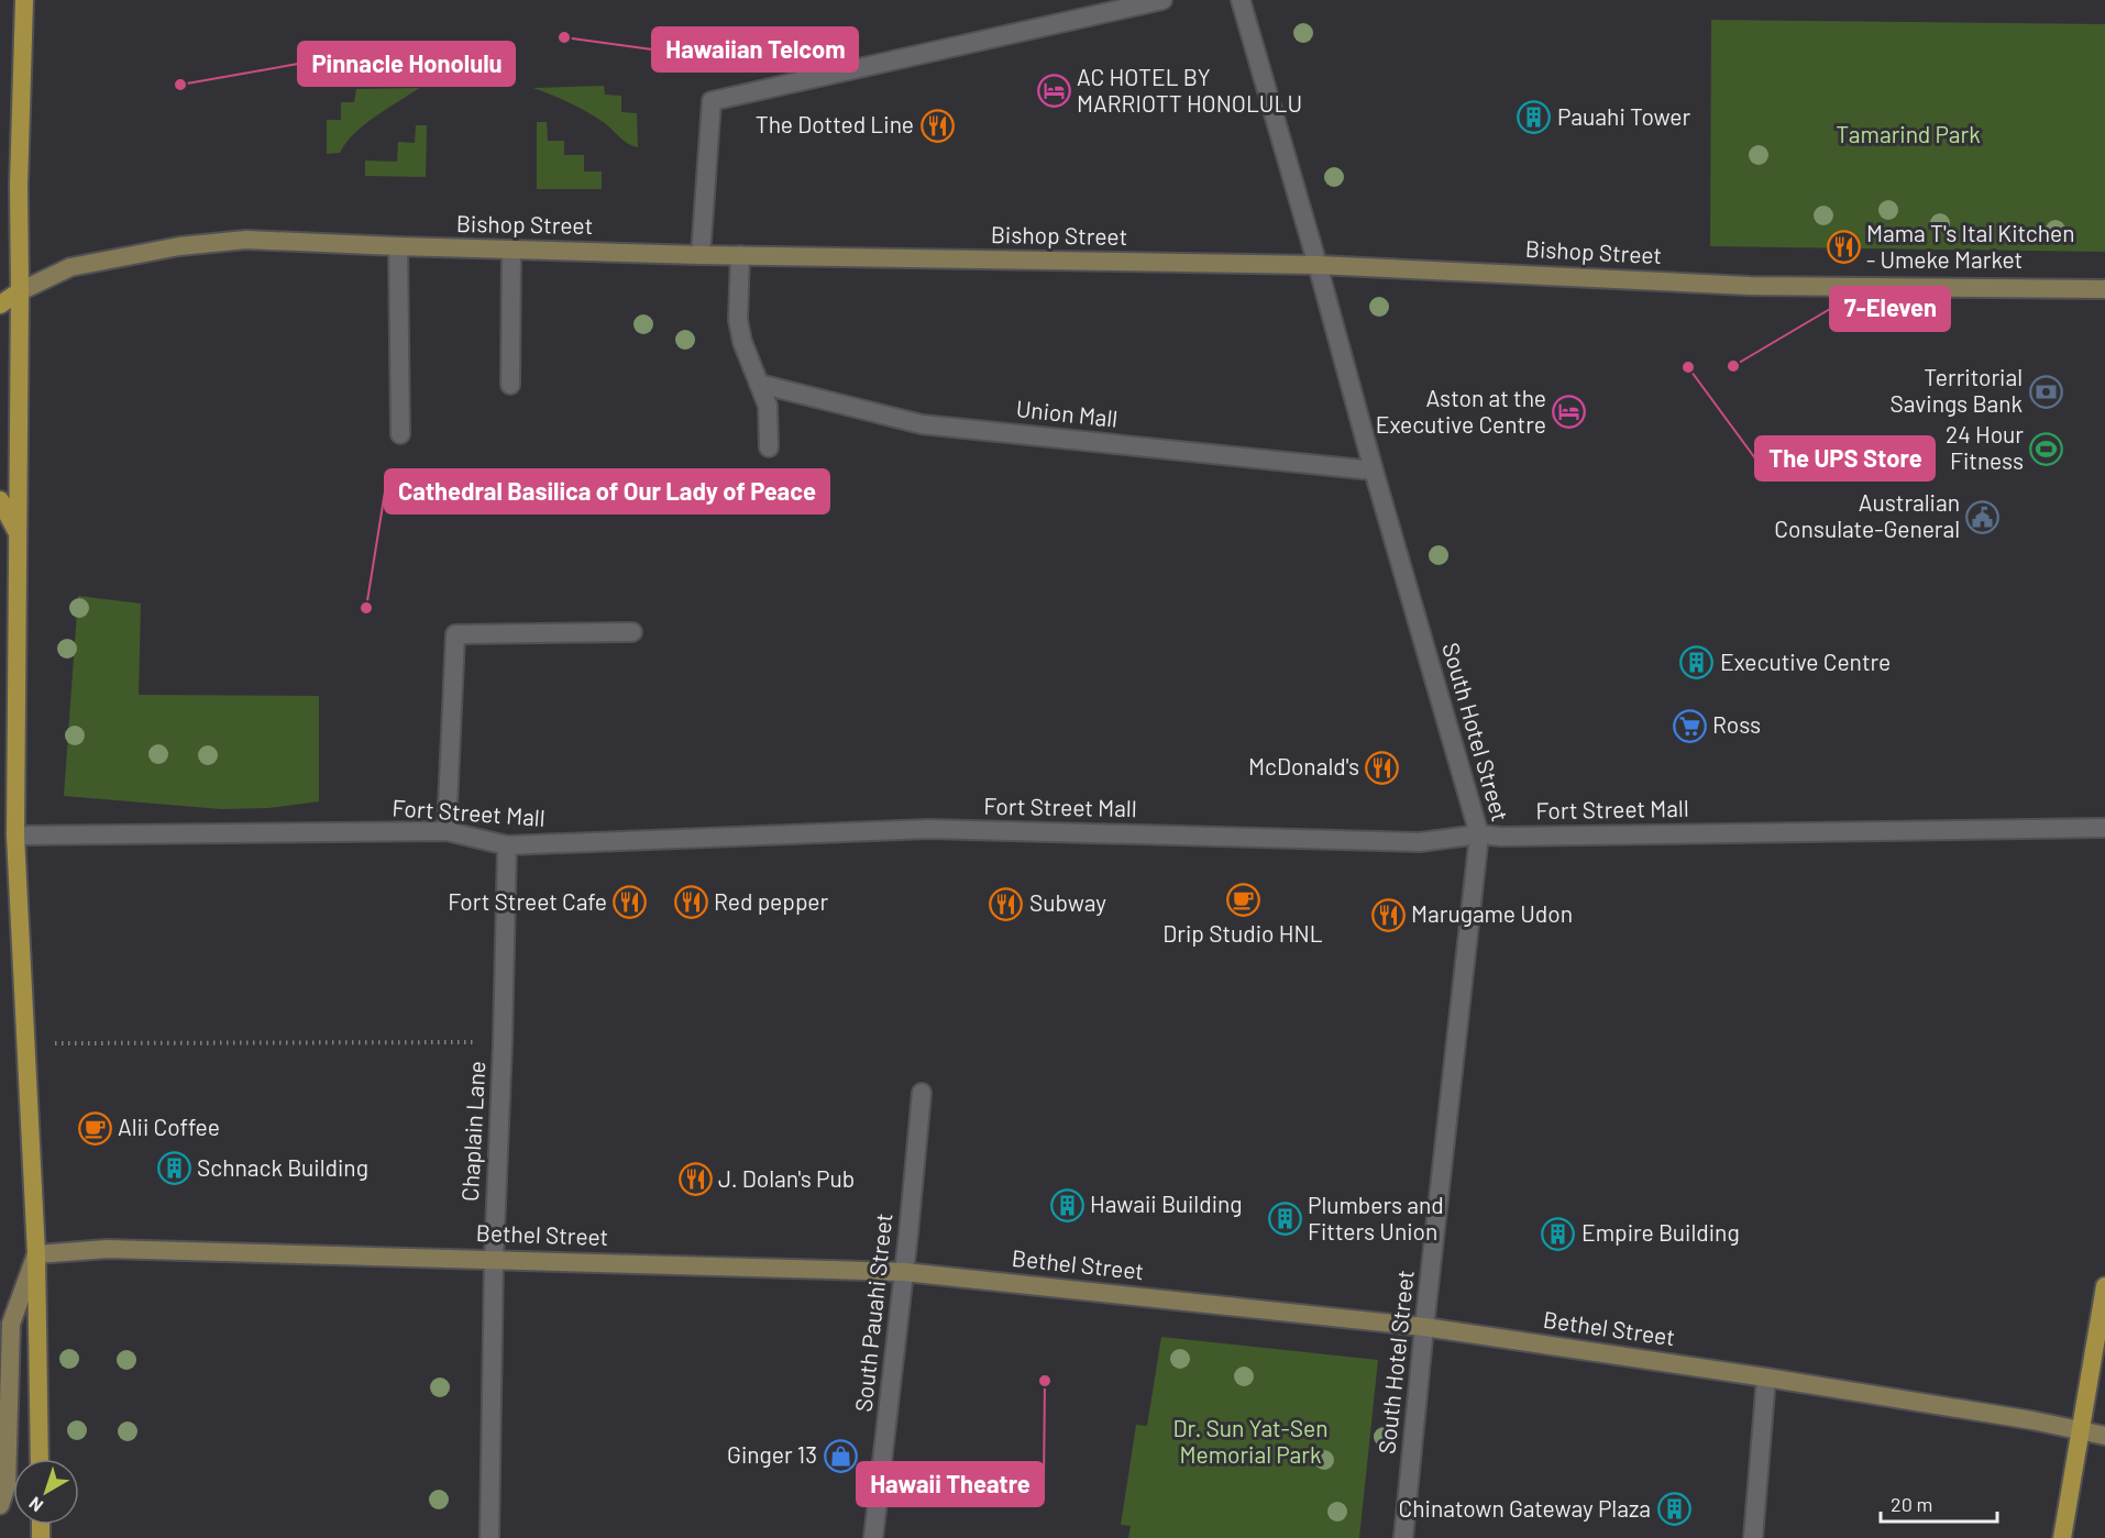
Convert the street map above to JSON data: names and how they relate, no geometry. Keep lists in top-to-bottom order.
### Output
{
  "streets": {
    "main road": ["Bishop Street", "Bethel Street"],
    "street": [
      "Union Mall",
      "South Hotel Street",
      "Fort Street Mall",
      "Chaplain Lane",
      "South Pauahi Street"
    ]
  },
  "crossings": [
    ["Bishop Street", "South Hotel Street"],
    ["Union Mall", "South Hotel Street"],
    ["South Hotel Street", "Fort Street Mall"],
    ["South Hotel Street", "Bethel Street"],
    ["Fort Street Mall", "Chaplain Lane"],
    ["Chaplain Lane", "Bethel Street"],
    ["Bethel Street", "South Pauahi Street"]
  ],
  "parks": ["Tamarind Park", "Dr. Sun Yat-Sen Memorial Park"],
  "places": {
    "other": [
      "Hawaiian Telcom",
      "Pinnacle Honolulu",
      "7-Eleven",
      "The UPS Store",
      "Cathedral Basilica of Our Lady of Peace",
      "Hawaii Theatre"
    ],
    "hotel": ["AC HOTEL BY MARRIOTT HONOLULU", "Aston at the Executive Centre"],
    "building": [
      "Pauahi Tower",
      "Executive Centre",
      "Schnack Building",
      "Hawaii Building",
      "Plumbers and Fitters Union",
      "Empire Building",
      "Chinatown Gateway Plaza"
    ],
    "restaurant": [
      "The Dotted Line",
      "Mama T's Ital Kitchen - Umeke Market",
      "McDonald's",
      "Fort Street Cafe",
      "Red pepper",
      "Subway",
      "Marugame Udon",
      "J. Dolan's Pub"
    ],
    "bank": ["Territorial Savings Bank"],
    "sports": ["24 Hour Fitness"],
    "public building": ["Australian Consulate-General"],
    "supermarket": ["Ross"],
    "cafe": ["Drip Studio HNL", "Alii Coffee"],
    "shop": ["Ginger 13"]
  },
  "scale_bar": "20 m",
  "north": "bottom left"
}
